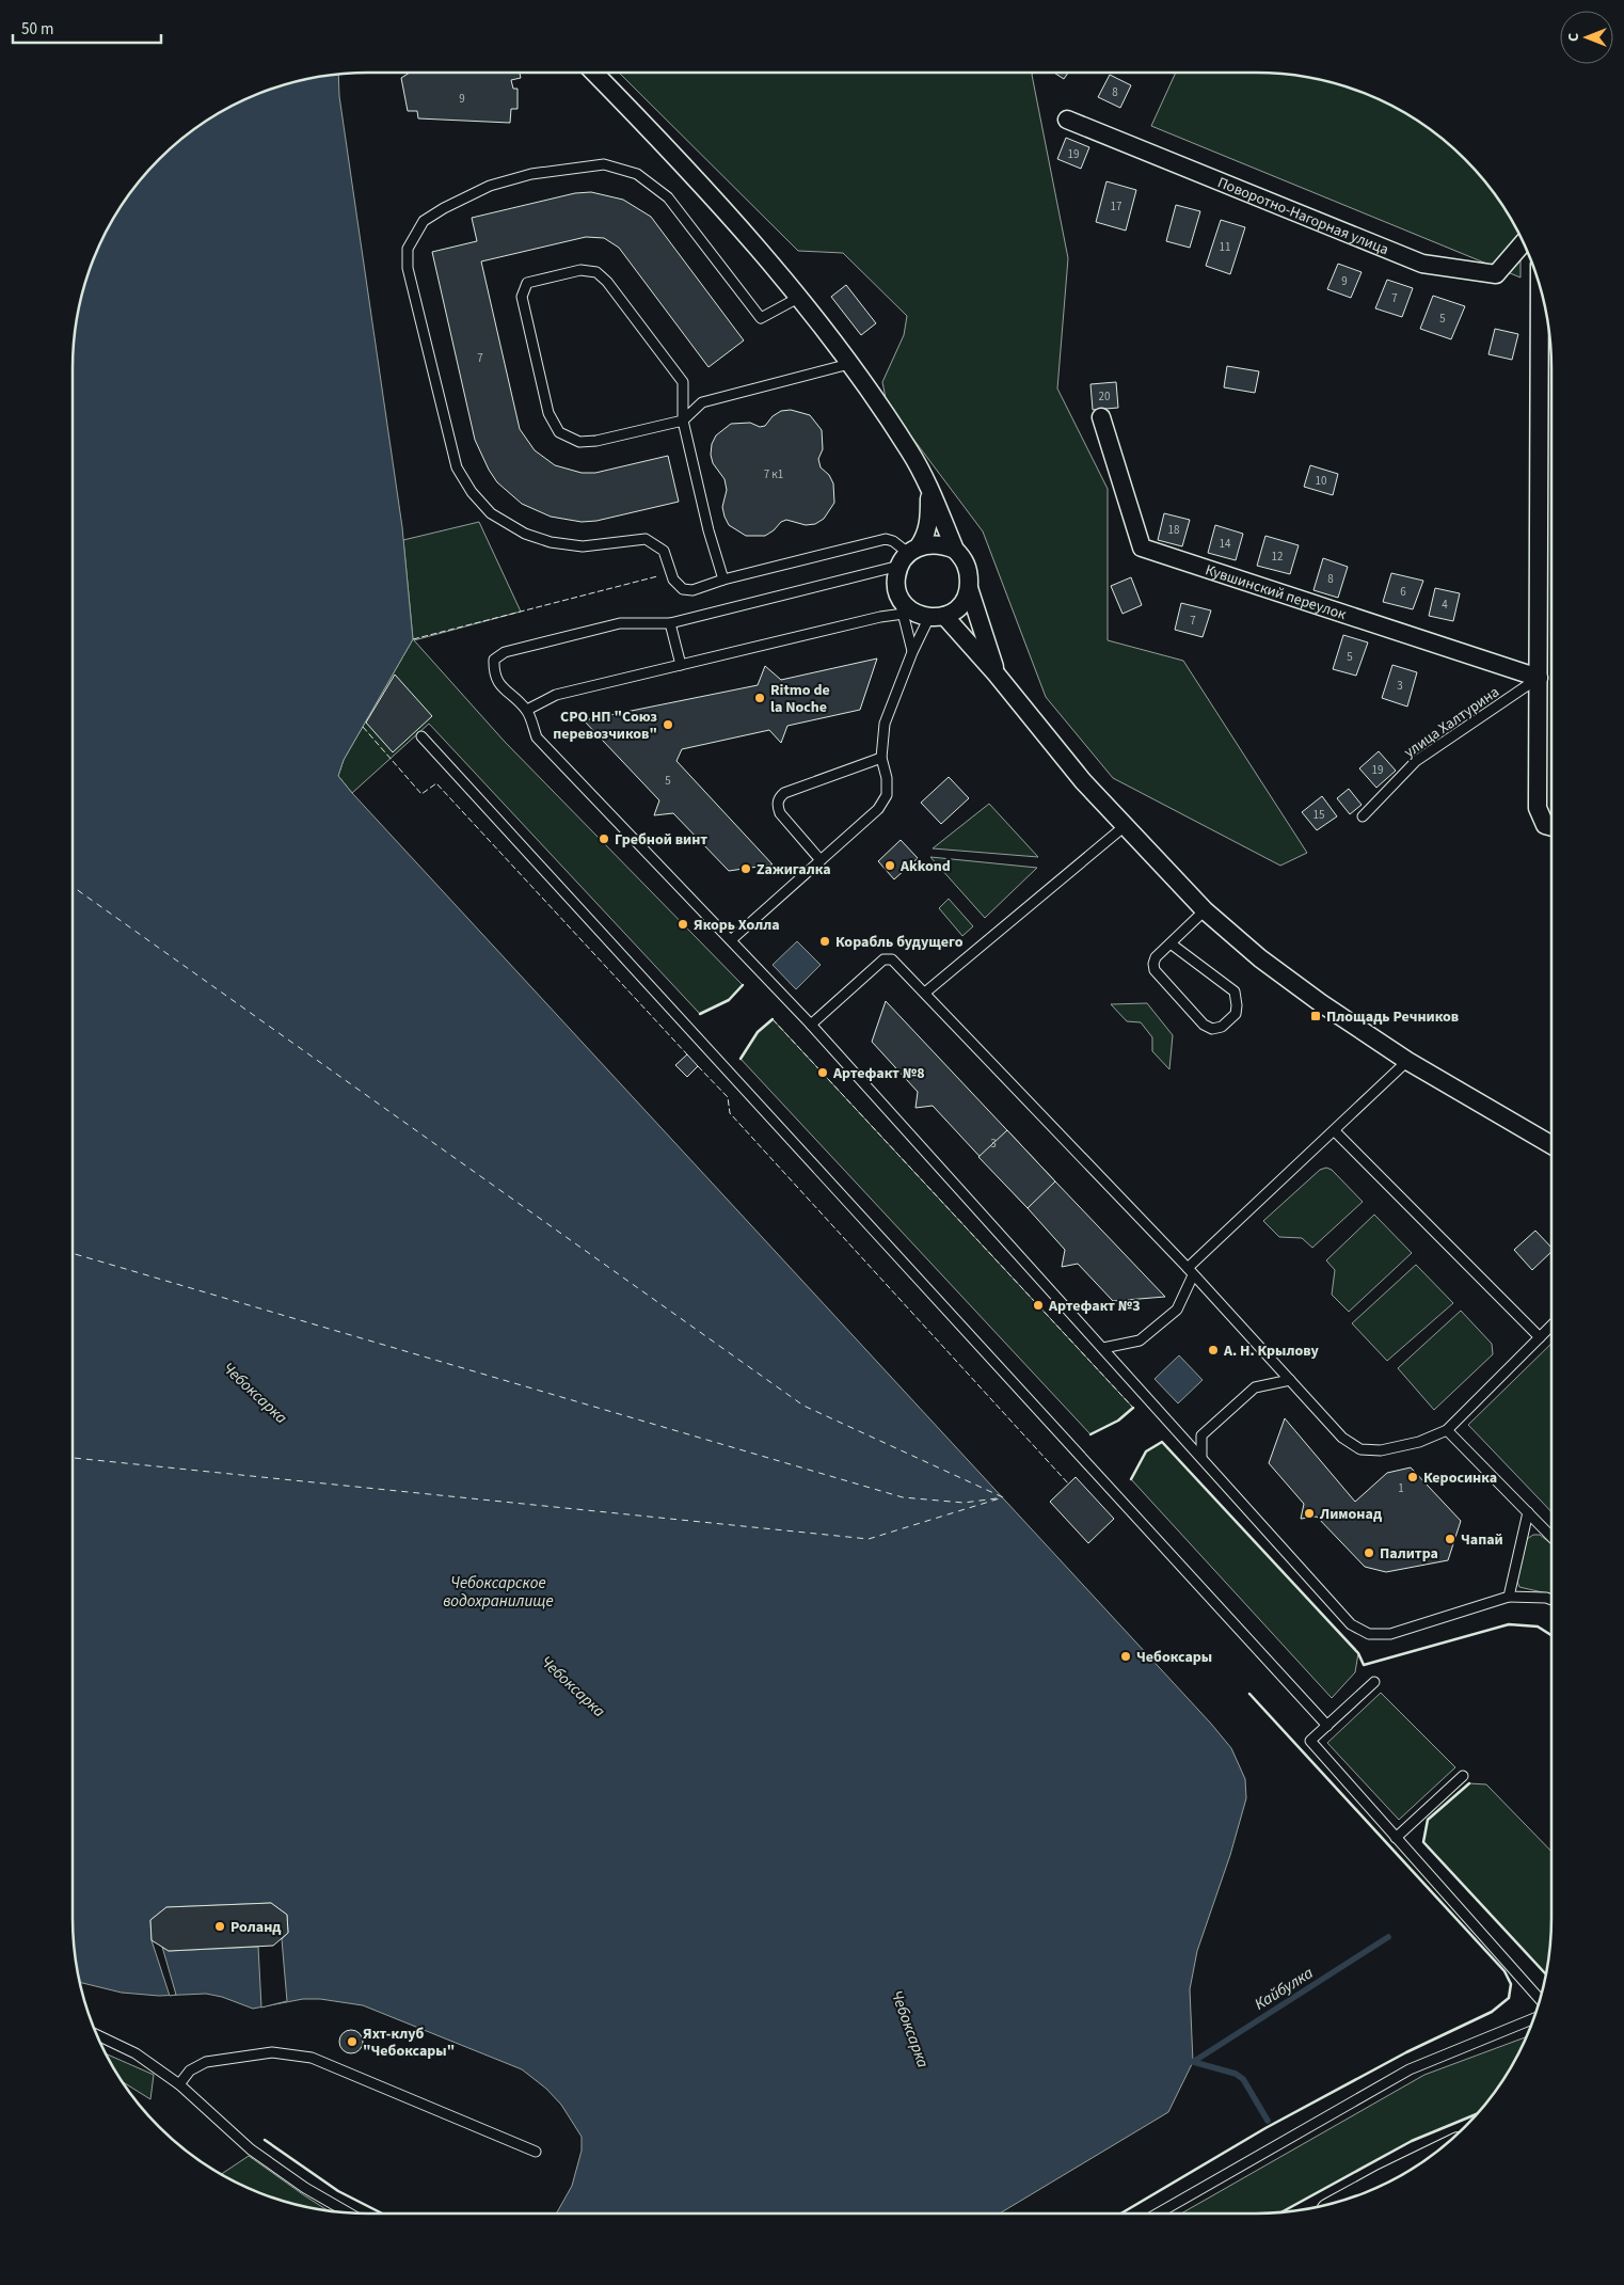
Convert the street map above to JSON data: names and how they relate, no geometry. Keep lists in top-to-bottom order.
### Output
{
  "streets": {
    "street": ["Поворотно-Нагорная улица", "Кувшинский переулок"],
    "lane": ["улица Халтурина"]
  },
  "crossings": [
    ["Кувшинский переулок", "улица Халтурина"]
  ],
  "water": ["Чебоксарка", "Чебоксарское водохранилище", "Кайбулка"],
  "places": {
    "other": [
      "Ritmo de la Noche",
      "СРО НП \"Союз перевозчиков\"",
      "Гребной винт",
      "Akkond",
      "Zажигалка",
      "Якорь Холла",
      "Корабль будущего",
      "Артефакт №8",
      "Артефакт №3",
      "А. Н. Крылову",
      "Керосинка",
      "Лимонад",
      "Чапай",
      "Палитра",
      "Чебоксары",
      "Роланд",
      "Яхт-клуб \"Чебоксары\""
    ],
    "transit": ["Площадь Речников"]
  },
  "house_numbers": [
    "8",
    "9",
    "19",
    "17",
    "11",
    "9",
    "7",
    "5",
    "7",
    "20",
    "7 к1",
    "10",
    "18",
    "14",
    "12",
    "8",
    "6",
    "4",
    "7",
    "5",
    "3",
    "19",
    "5",
    "15",
    "3",
    "1"
  ],
  "scale_bar": "50 m",
  "north": "left"
}
